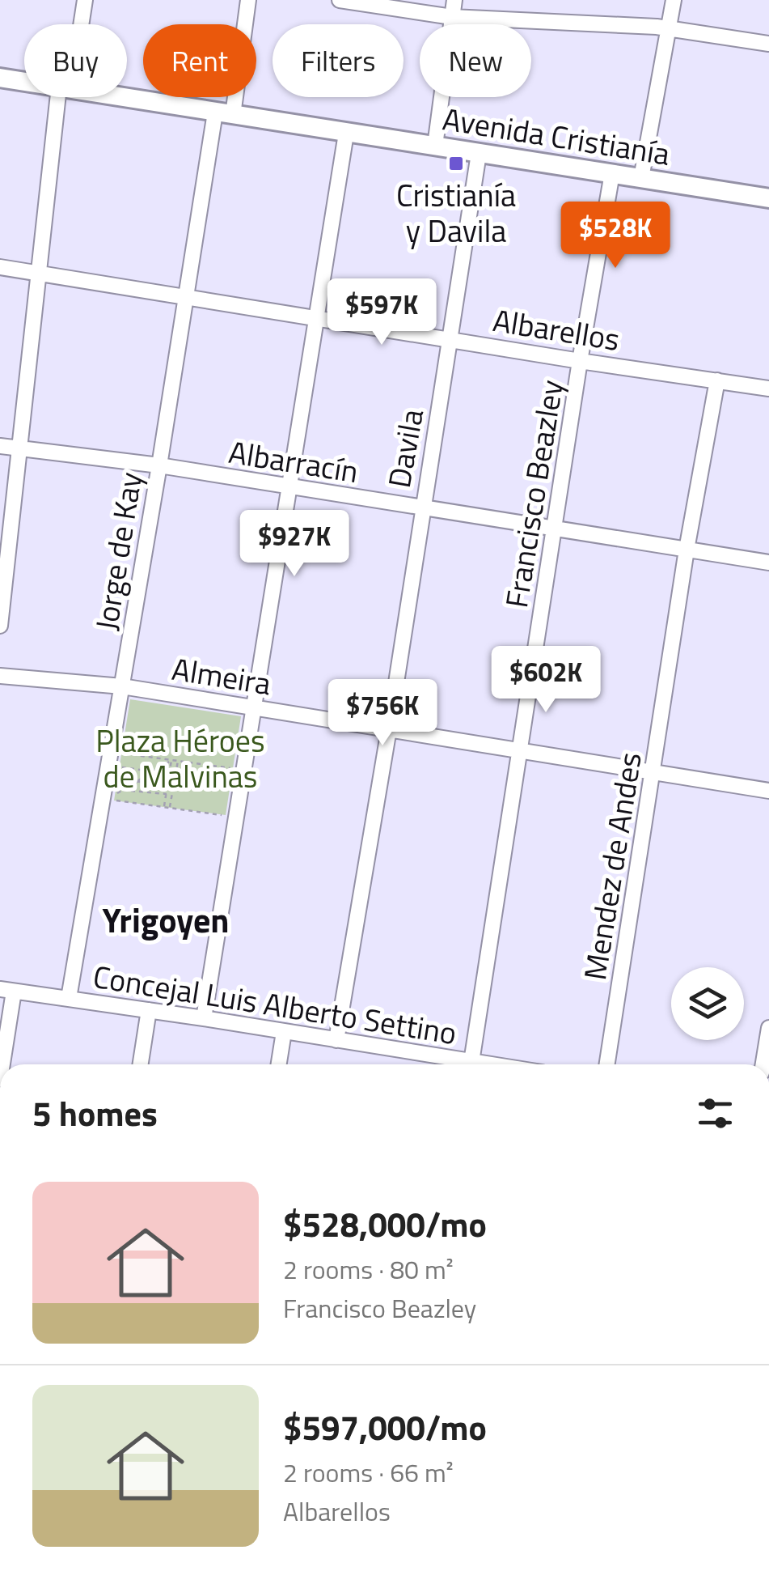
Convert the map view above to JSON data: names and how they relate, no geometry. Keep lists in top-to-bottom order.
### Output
{
  "streets": {
    "street": [
      "Avenida Cristianía",
      "Albarellos",
      "Davila",
      "Albarracín",
      "Francisco Beazley",
      "Jorge de Kay",
      "Almeira",
      "Mendez de Andes",
      "Concejal Luis Alberto Settino"
    ]
  },
  "crossings": [
    ["Avenida Cristianía", "Davila"],
    ["Avenida Cristianía", "Francisco Beazley"],
    ["Avenida Cristianía", "Jorge de Kay"],
    ["Albarellos", "Davila"],
    ["Albarellos", "Francisco Beazley"],
    ["Albarellos", "Jorge de Kay"],
    ["Albarellos", "Mendez de Andes"],
    ["Davila", "Albarracín"],
    ["Davila", "Almeira"],
    ["Davila", "Concejal Luis Alberto Settino"],
    ["Albarracín", "Francisco Beazley"],
    ["Albarracín", "Jorge de Kay"],
    ["Albarracín", "Mendez de Andes"],
    ["Francisco Beazley", "Almeira"],
    ["Francisco Beazley", "Concejal Luis Alberto Settino"],
    ["Jorge de Kay", "Almeira"],
    ["Jorge de Kay", "Concejal Luis Alberto Settino"],
    ["Almeira", "Mendez de Andes"]
  ],
  "districts": ["Yrigoyen"],
  "parks": ["Plaza Héroes de Malvinas"],
  "places": {
    "transit": ["Cristianía y Davila"]
  },
  "page": {
    "chip": [
      "Buy",
      "Rent",
      "Filters",
      "New"
    ],
    "price": [
      "$528K",
      "$597K",
      "$927K",
      "$602K",
      "$756K"
    ],
    "heading": "5 homes",
    "list": [
      {
        "name": "$528,000/mo",
        "note": "2 rooms · 80 m² · Francisco Beazley"
      },
      {
        "name": "$597,000/mo",
        "note": "2 rooms · 66 m² · Albarellos"
      }
    ]
  }
}
